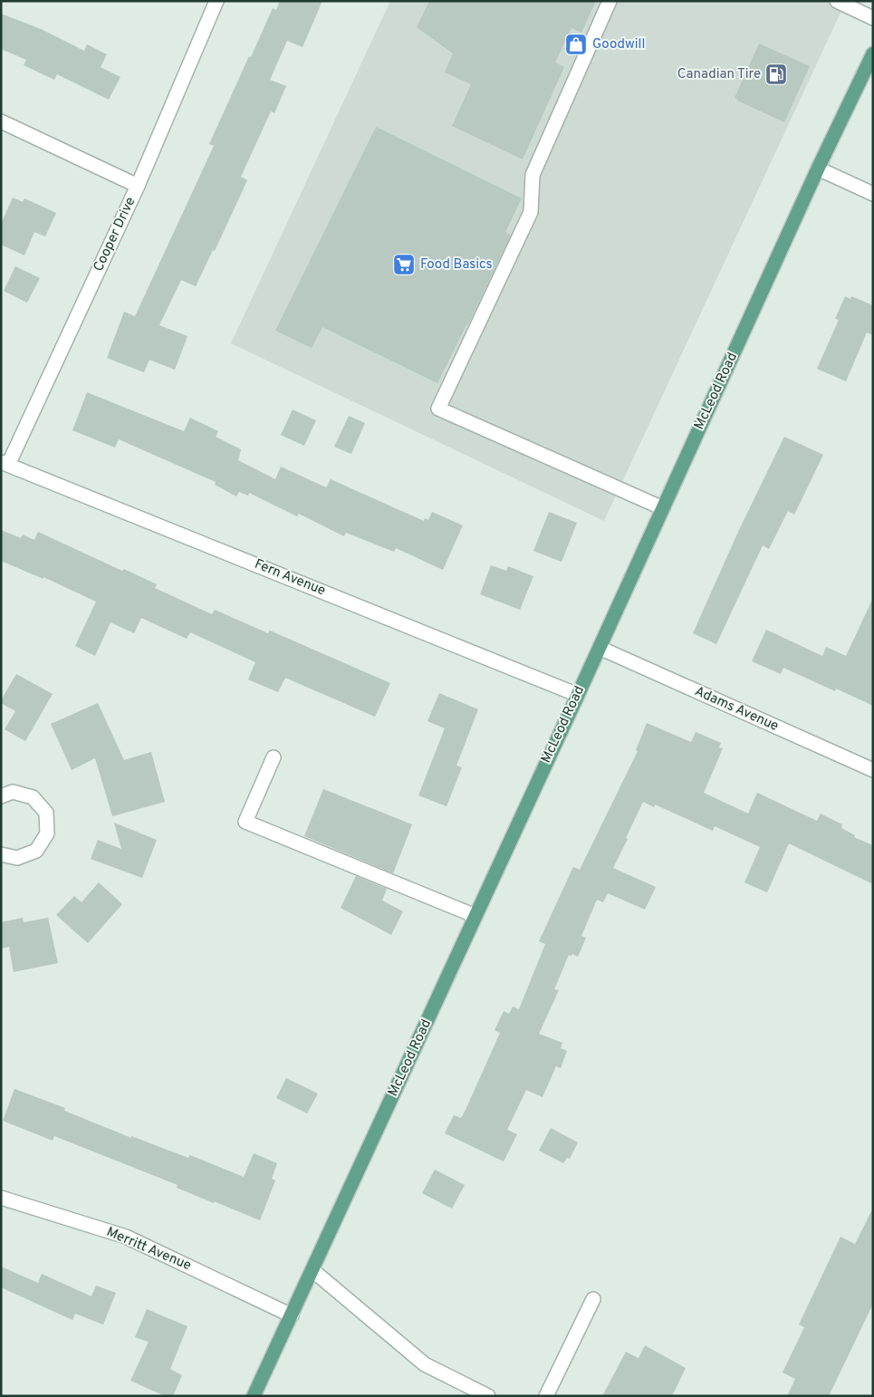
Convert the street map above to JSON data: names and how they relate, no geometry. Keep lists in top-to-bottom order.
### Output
{
  "streets": {
    "main road": ["McLeod Road"],
    "street": [
      "Cooper Drive",
      "Fern Avenue",
      "Adams Avenue",
      "Merritt Avenue"
    ]
  },
  "crossings": [
    ["Cooper Drive", "Fern Avenue"],
    ["McLeod Road", "Fern Avenue"],
    ["McLeod Road", "Adams Avenue"],
    ["McLeod Road", "Merritt Avenue"]
  ],
  "places": {
    "shop": ["Goodwill"],
    "fuel station": ["Canadian Tire"],
    "supermarket": ["Food Basics"]
  }
}
